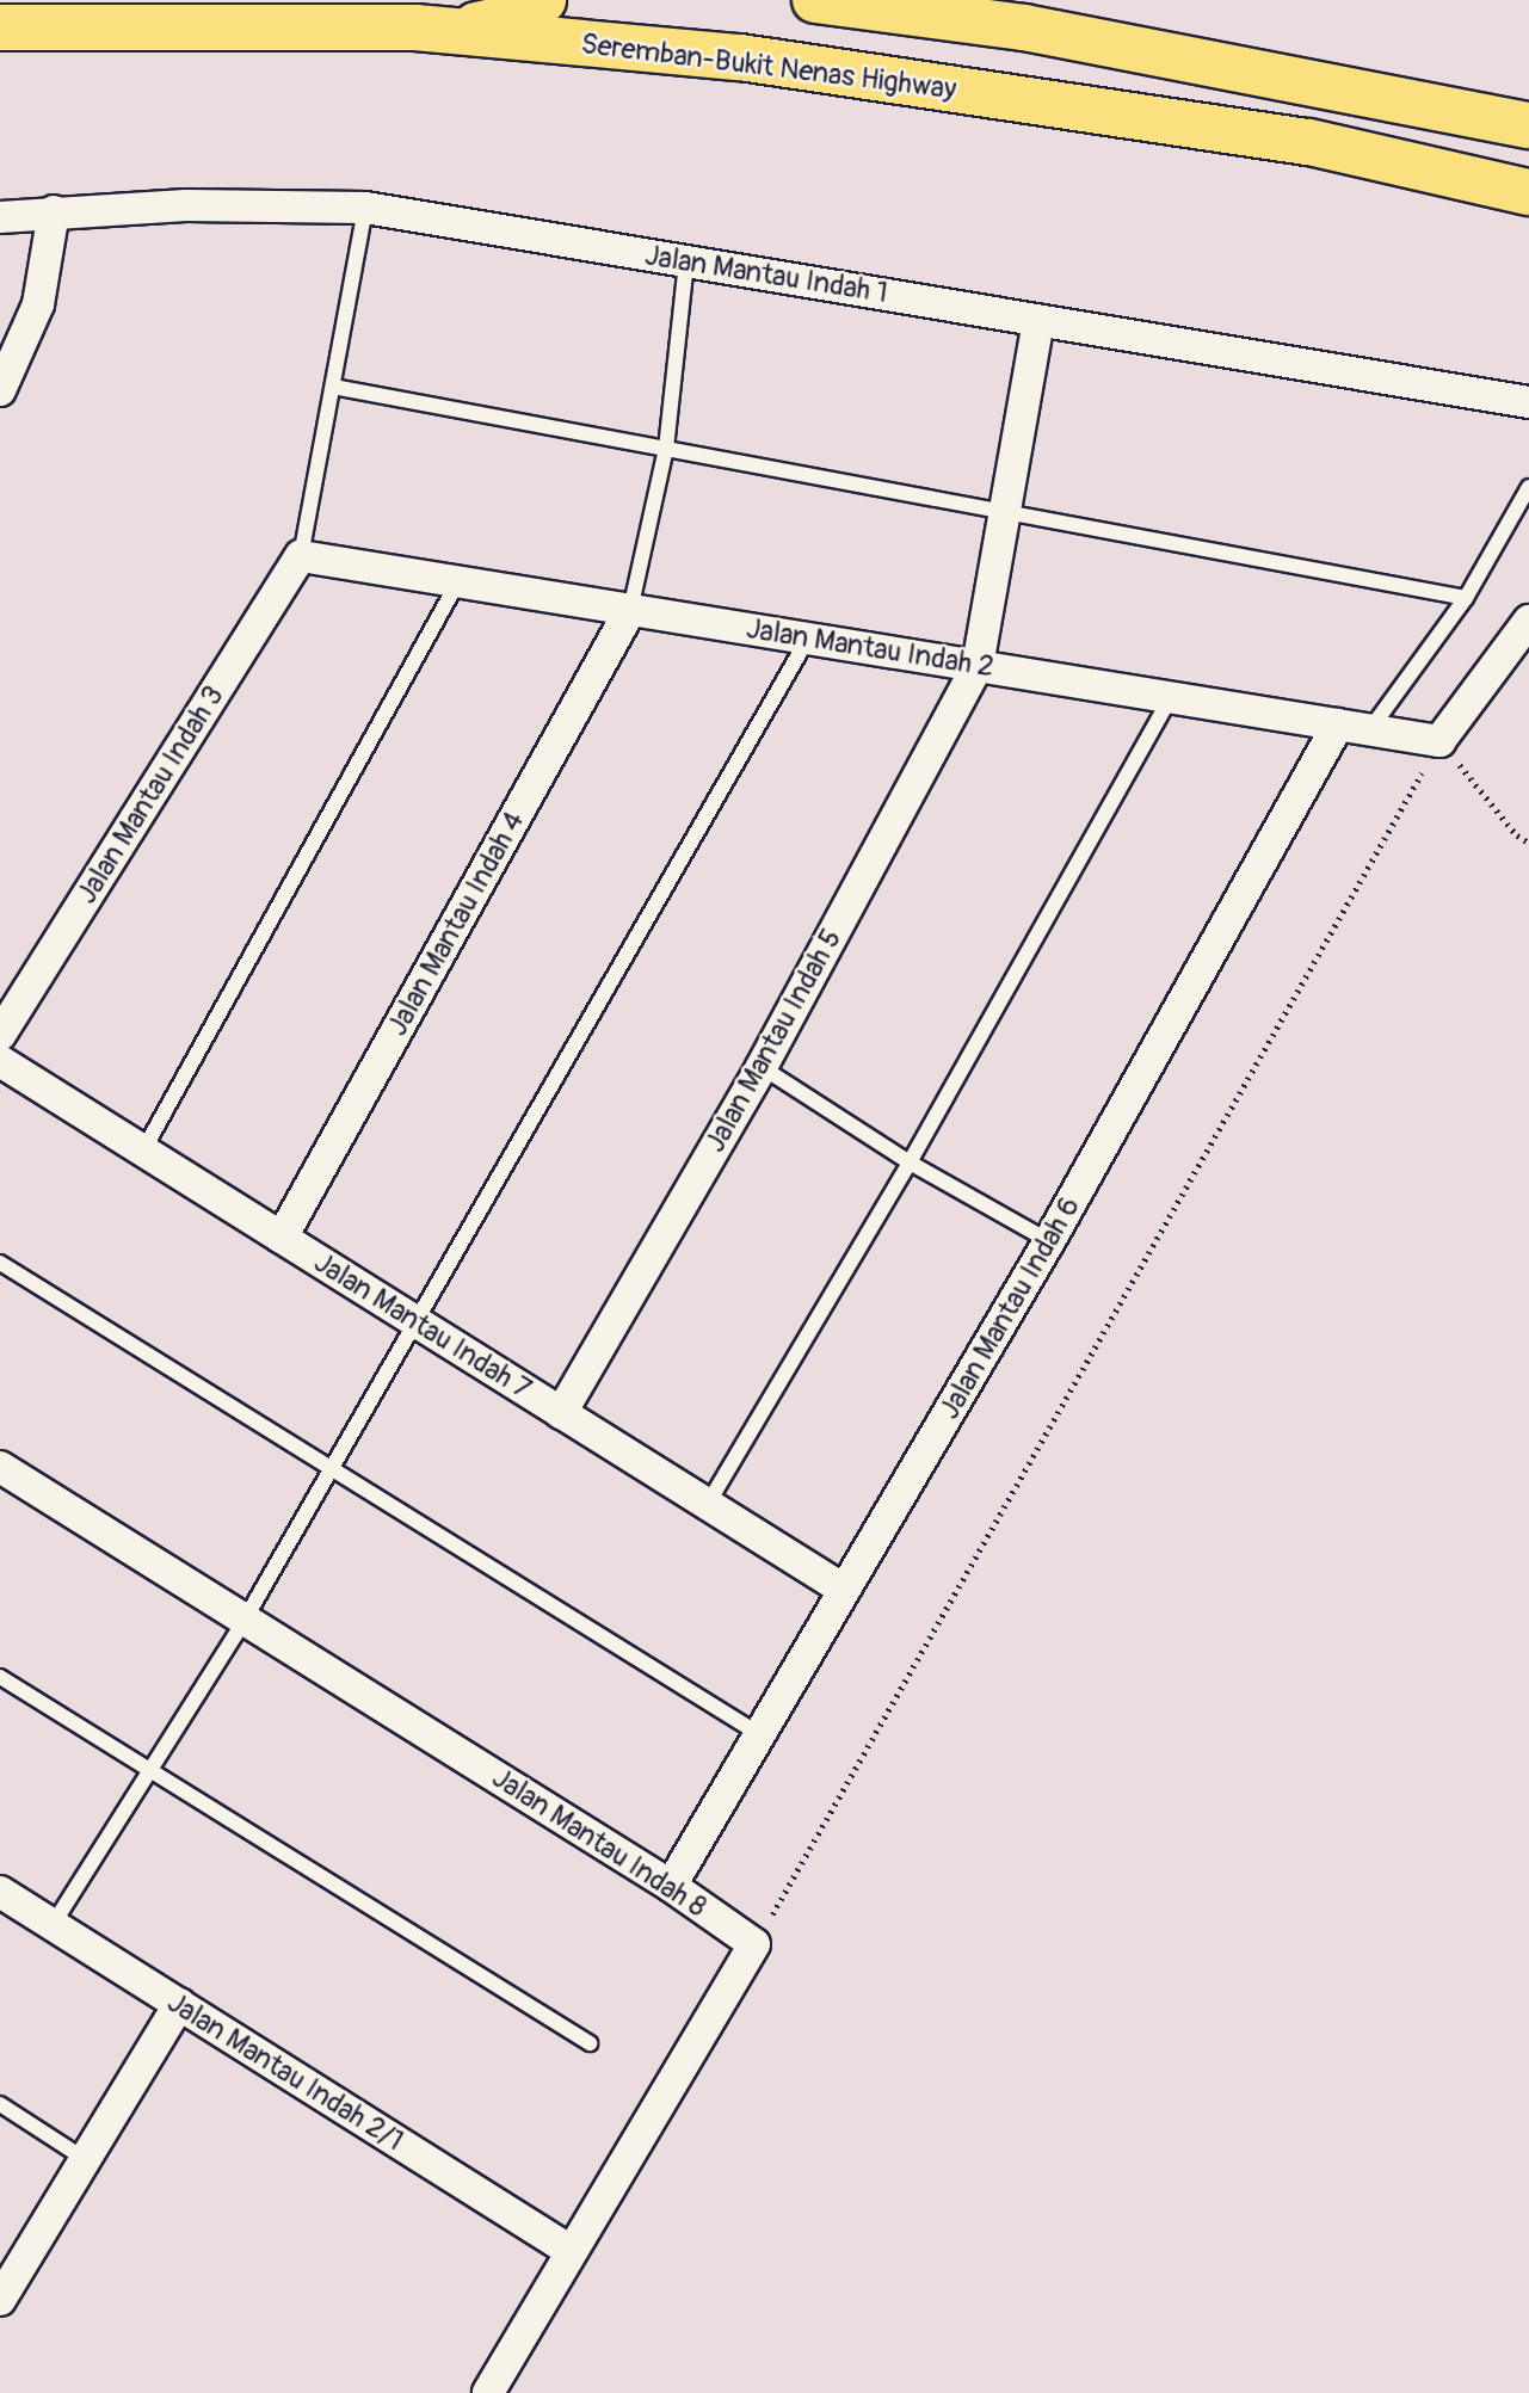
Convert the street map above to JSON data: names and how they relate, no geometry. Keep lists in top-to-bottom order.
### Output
{
  "streets": {
    "highway": ["Seremban-Bukit Nenas Highway"],
    "street": [
      "Jalan Mantau Indah 1",
      "Jalan Mantau Indah 2",
      "Jalan Mantau Indah 3",
      "Jalan Mantau Indah 4",
      "Jalan Mantau Indah 5",
      "Jalan Mantau Indah 6",
      "Jalan Mantau Indah 7",
      "Jalan Mantau Indah 8",
      "Jalan Mantau Indah 2/1"
    ]
  },
  "crossings": [
    ["Jalan Mantau Indah 1", "Jalan Mantau Indah 5"],
    ["Jalan Mantau Indah 2", "Jalan Mantau Indah 3"],
    ["Jalan Mantau Indah 2", "Jalan Mantau Indah 4"],
    ["Jalan Mantau Indah 2", "Jalan Mantau Indah 5"],
    ["Jalan Mantau Indah 2", "Jalan Mantau Indah 6"],
    ["Jalan Mantau Indah 4", "Jalan Mantau Indah 7"],
    ["Jalan Mantau Indah 5", "Jalan Mantau Indah 7"],
    ["Jalan Mantau Indah 6", "Jalan Mantau Indah 7"],
    ["Jalan Mantau Indah 6", "Jalan Mantau Indah 8"]
  ]
}
